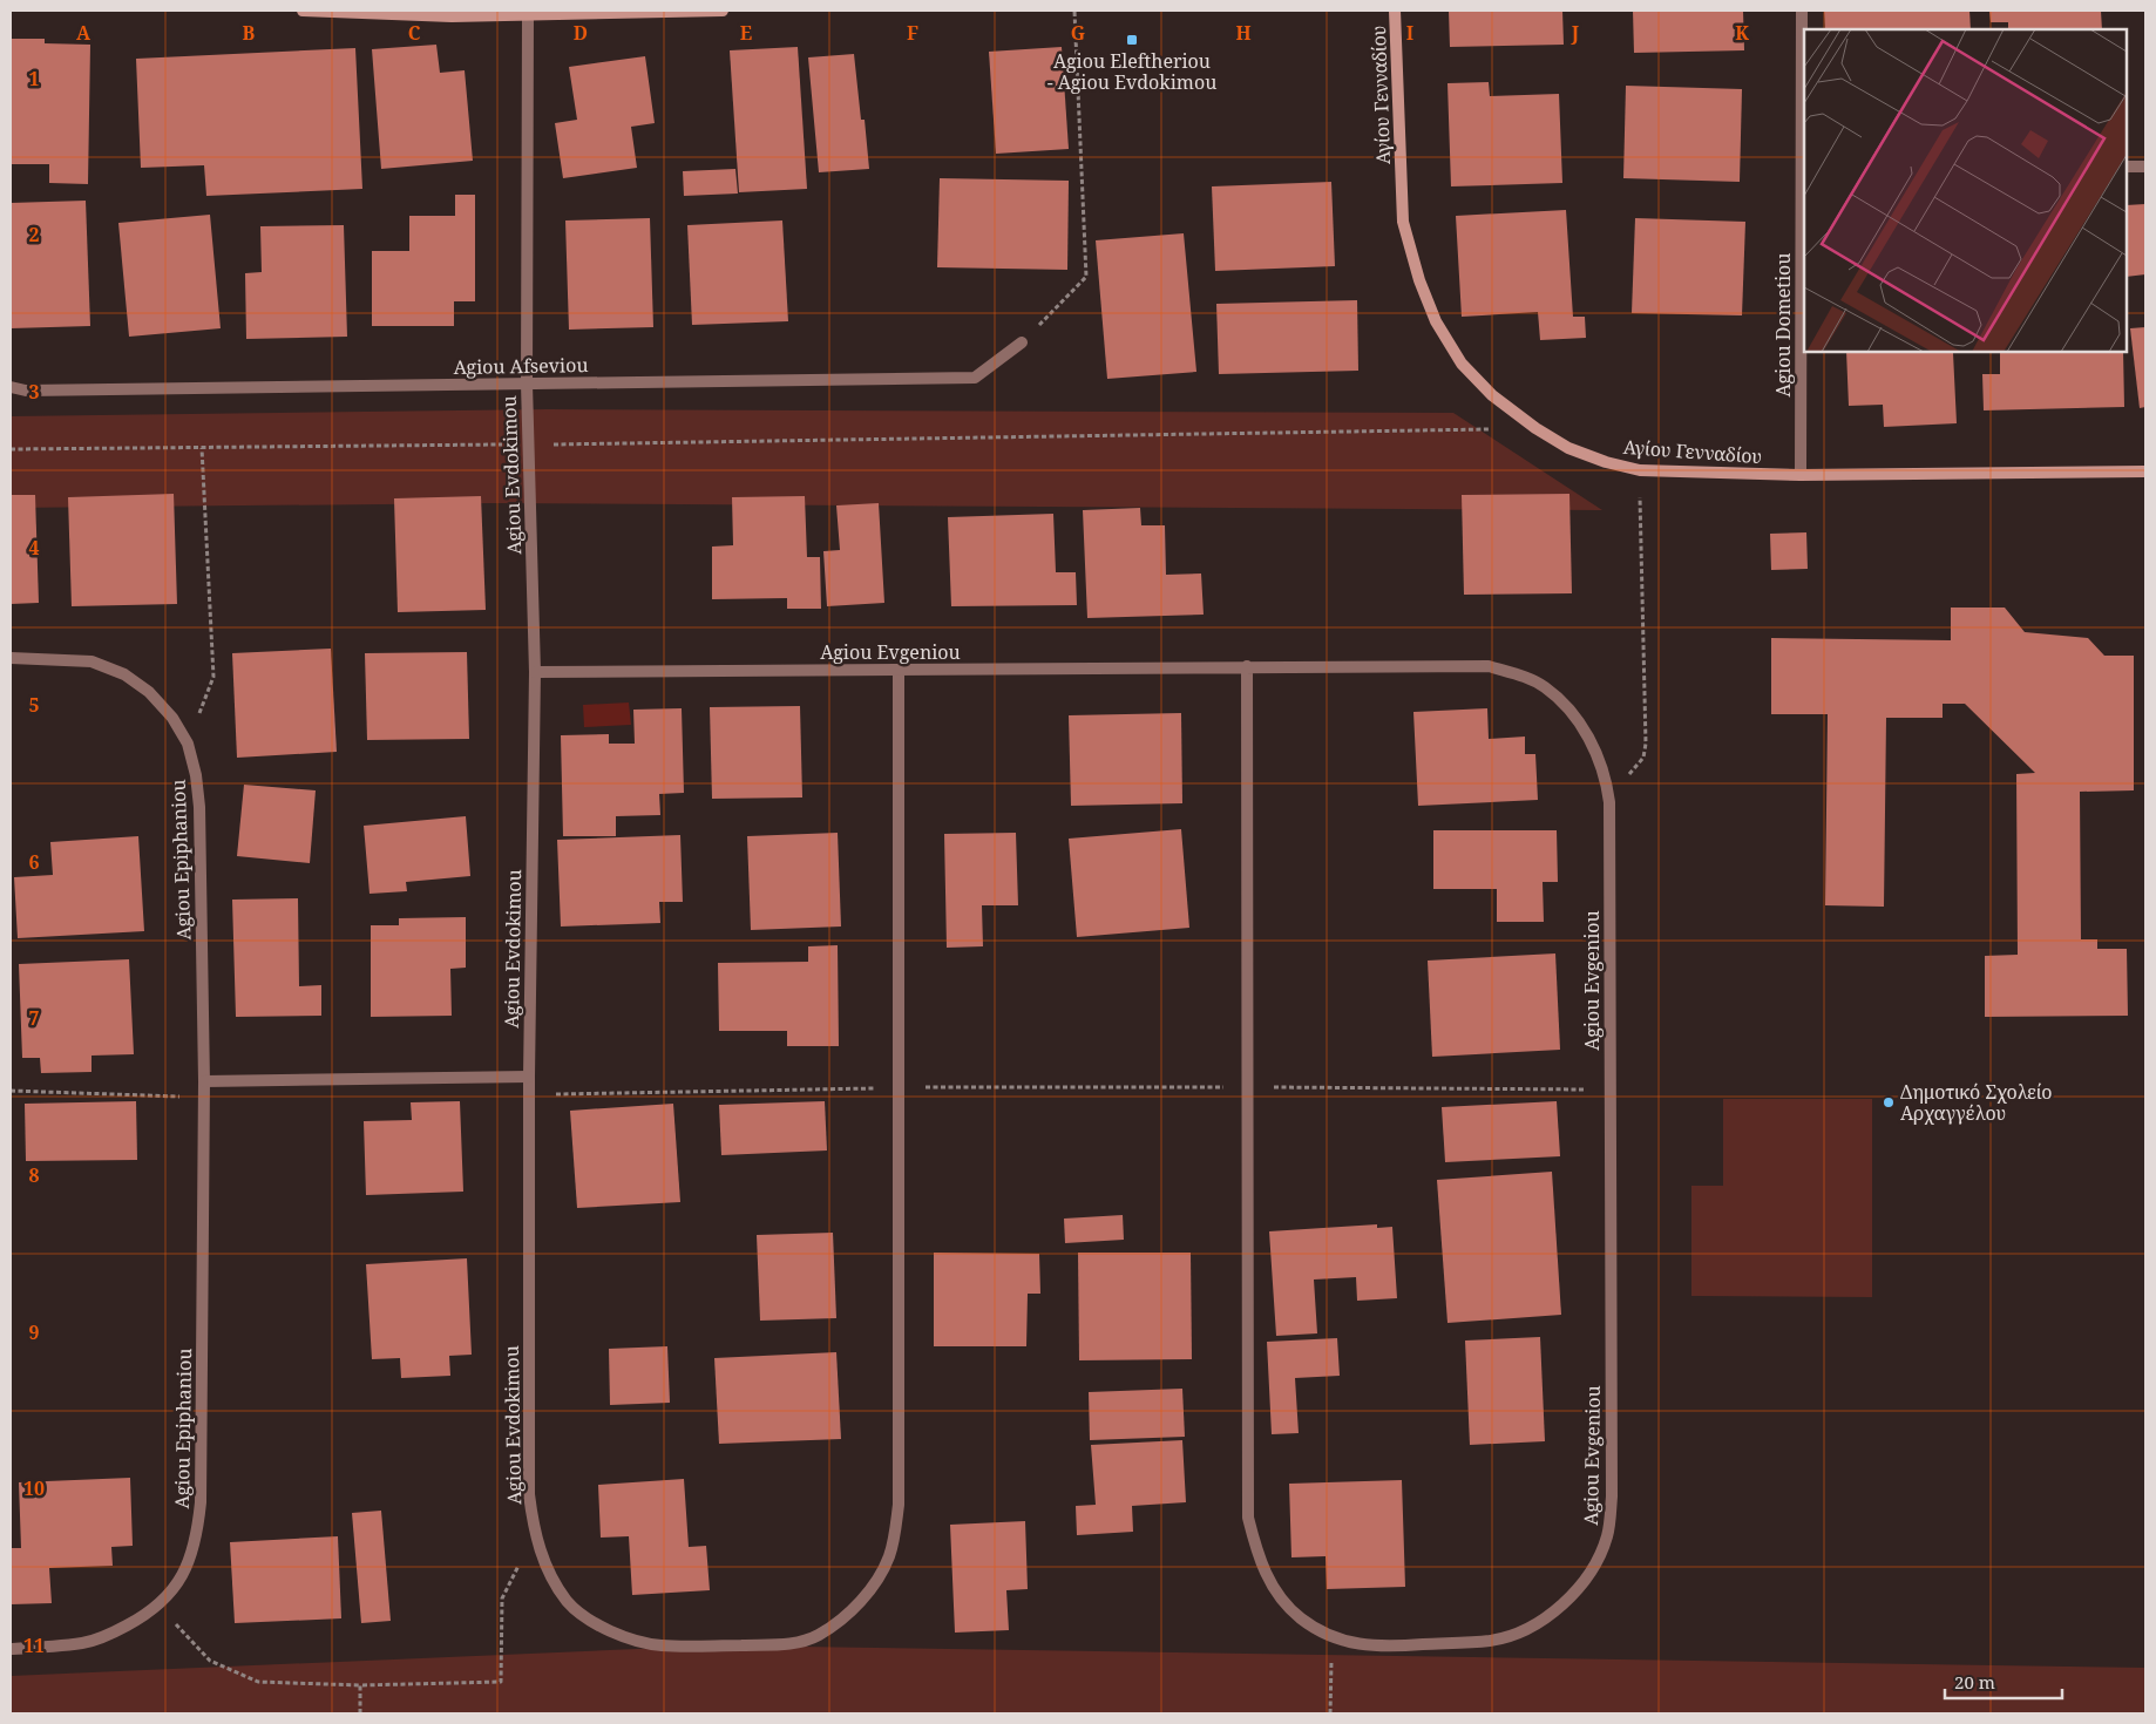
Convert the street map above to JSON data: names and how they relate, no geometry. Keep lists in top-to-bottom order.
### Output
{
  "streets": {
    "street": [
      "Αγίου Γενναδίου",
      "Agiou Dometiou",
      "Agiou Afseviou",
      "Agiou Evdokimou",
      "Agiou Evgeniou",
      "Agiou Epiphaniou"
    ]
  },
  "crossings": [
    ["Αγίου Γενναδίου", "Agiou Dometiou"],
    ["Agiou Afseviou", "Agiou Evdokimou"],
    ["Agiou Evdokimou", "Agiou Evgeniou"]
  ],
  "places": {
    "transit": ["Agiou Eleftheriou - Agiou Evdokimou"],
    "other": ["Δημοτικό Σχολείο Αρχαγγέλου"]
  },
  "scale_bar": "20 m",
  "grid": {
    "columns": [
      "A",
      "B",
      "C",
      "D",
      "E",
      "F",
      "G",
      "H",
      "I",
      "J",
      "K"
    ],
    "rows": [
      "1",
      "2",
      "3",
      "4",
      "5",
      "6",
      "7",
      "8",
      "9",
      "10",
      "11"
    ]
  }
}
